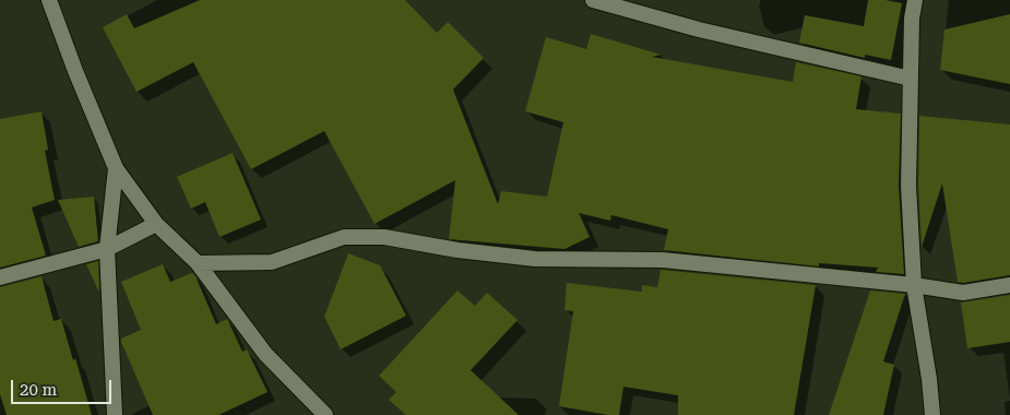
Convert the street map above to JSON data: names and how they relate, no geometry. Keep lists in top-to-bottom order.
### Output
{
  "scale_bar": "20 m"
}
